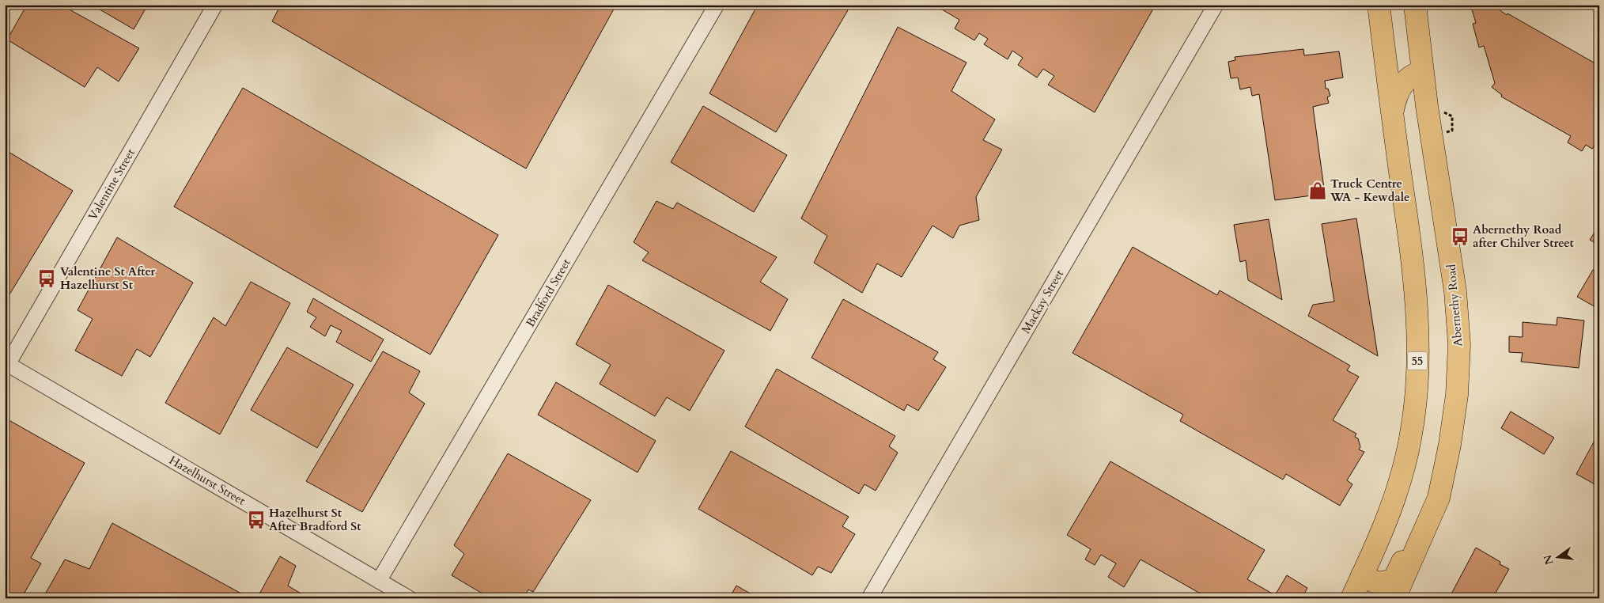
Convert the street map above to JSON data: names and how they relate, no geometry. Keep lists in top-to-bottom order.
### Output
{
  "streets": {
    "main road": ["Abernethy Road", "55"],
    "street": [
      "Valentine Street",
      "Bradford Street",
      "Mackay Street",
      "Hazelhurst Street"
    ]
  },
  "crossings": [
    ["Valentine Street", "Hazelhurst Street"],
    ["Bradford Street", "Hazelhurst Street"]
  ],
  "places": {
    "shop": ["Truck Centre WA - Kewdale"],
    "bus stop": ["Abernethy Road after Chilver Street", "Valentine St After Hazelhurst St", "Hazelhurst St After Bradford St"]
  },
  "north": "left"
}
